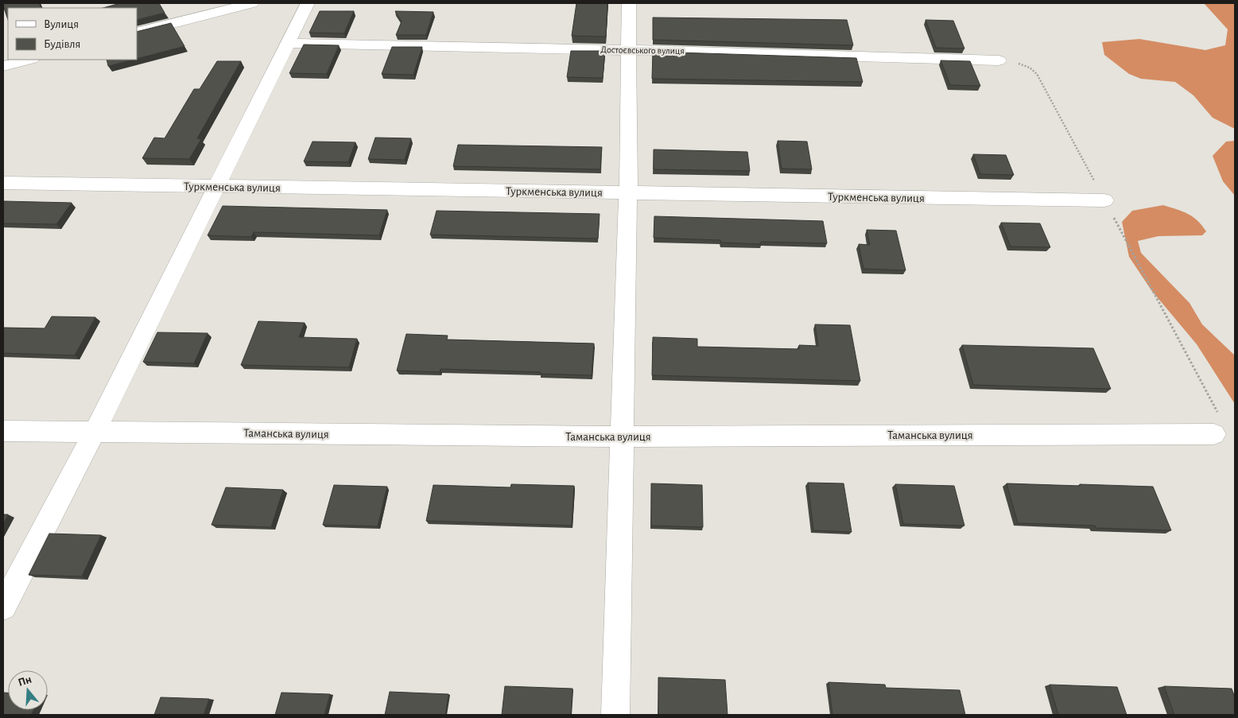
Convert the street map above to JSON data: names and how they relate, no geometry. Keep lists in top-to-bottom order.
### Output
{
  "streets": {
    "street": ["Достоєвського вулиця", "Туркменська вулиця", "Таманська вулиця"]
  },
  "legend": ["Вулиця", "Будівля"],
  "north": "top"
}
